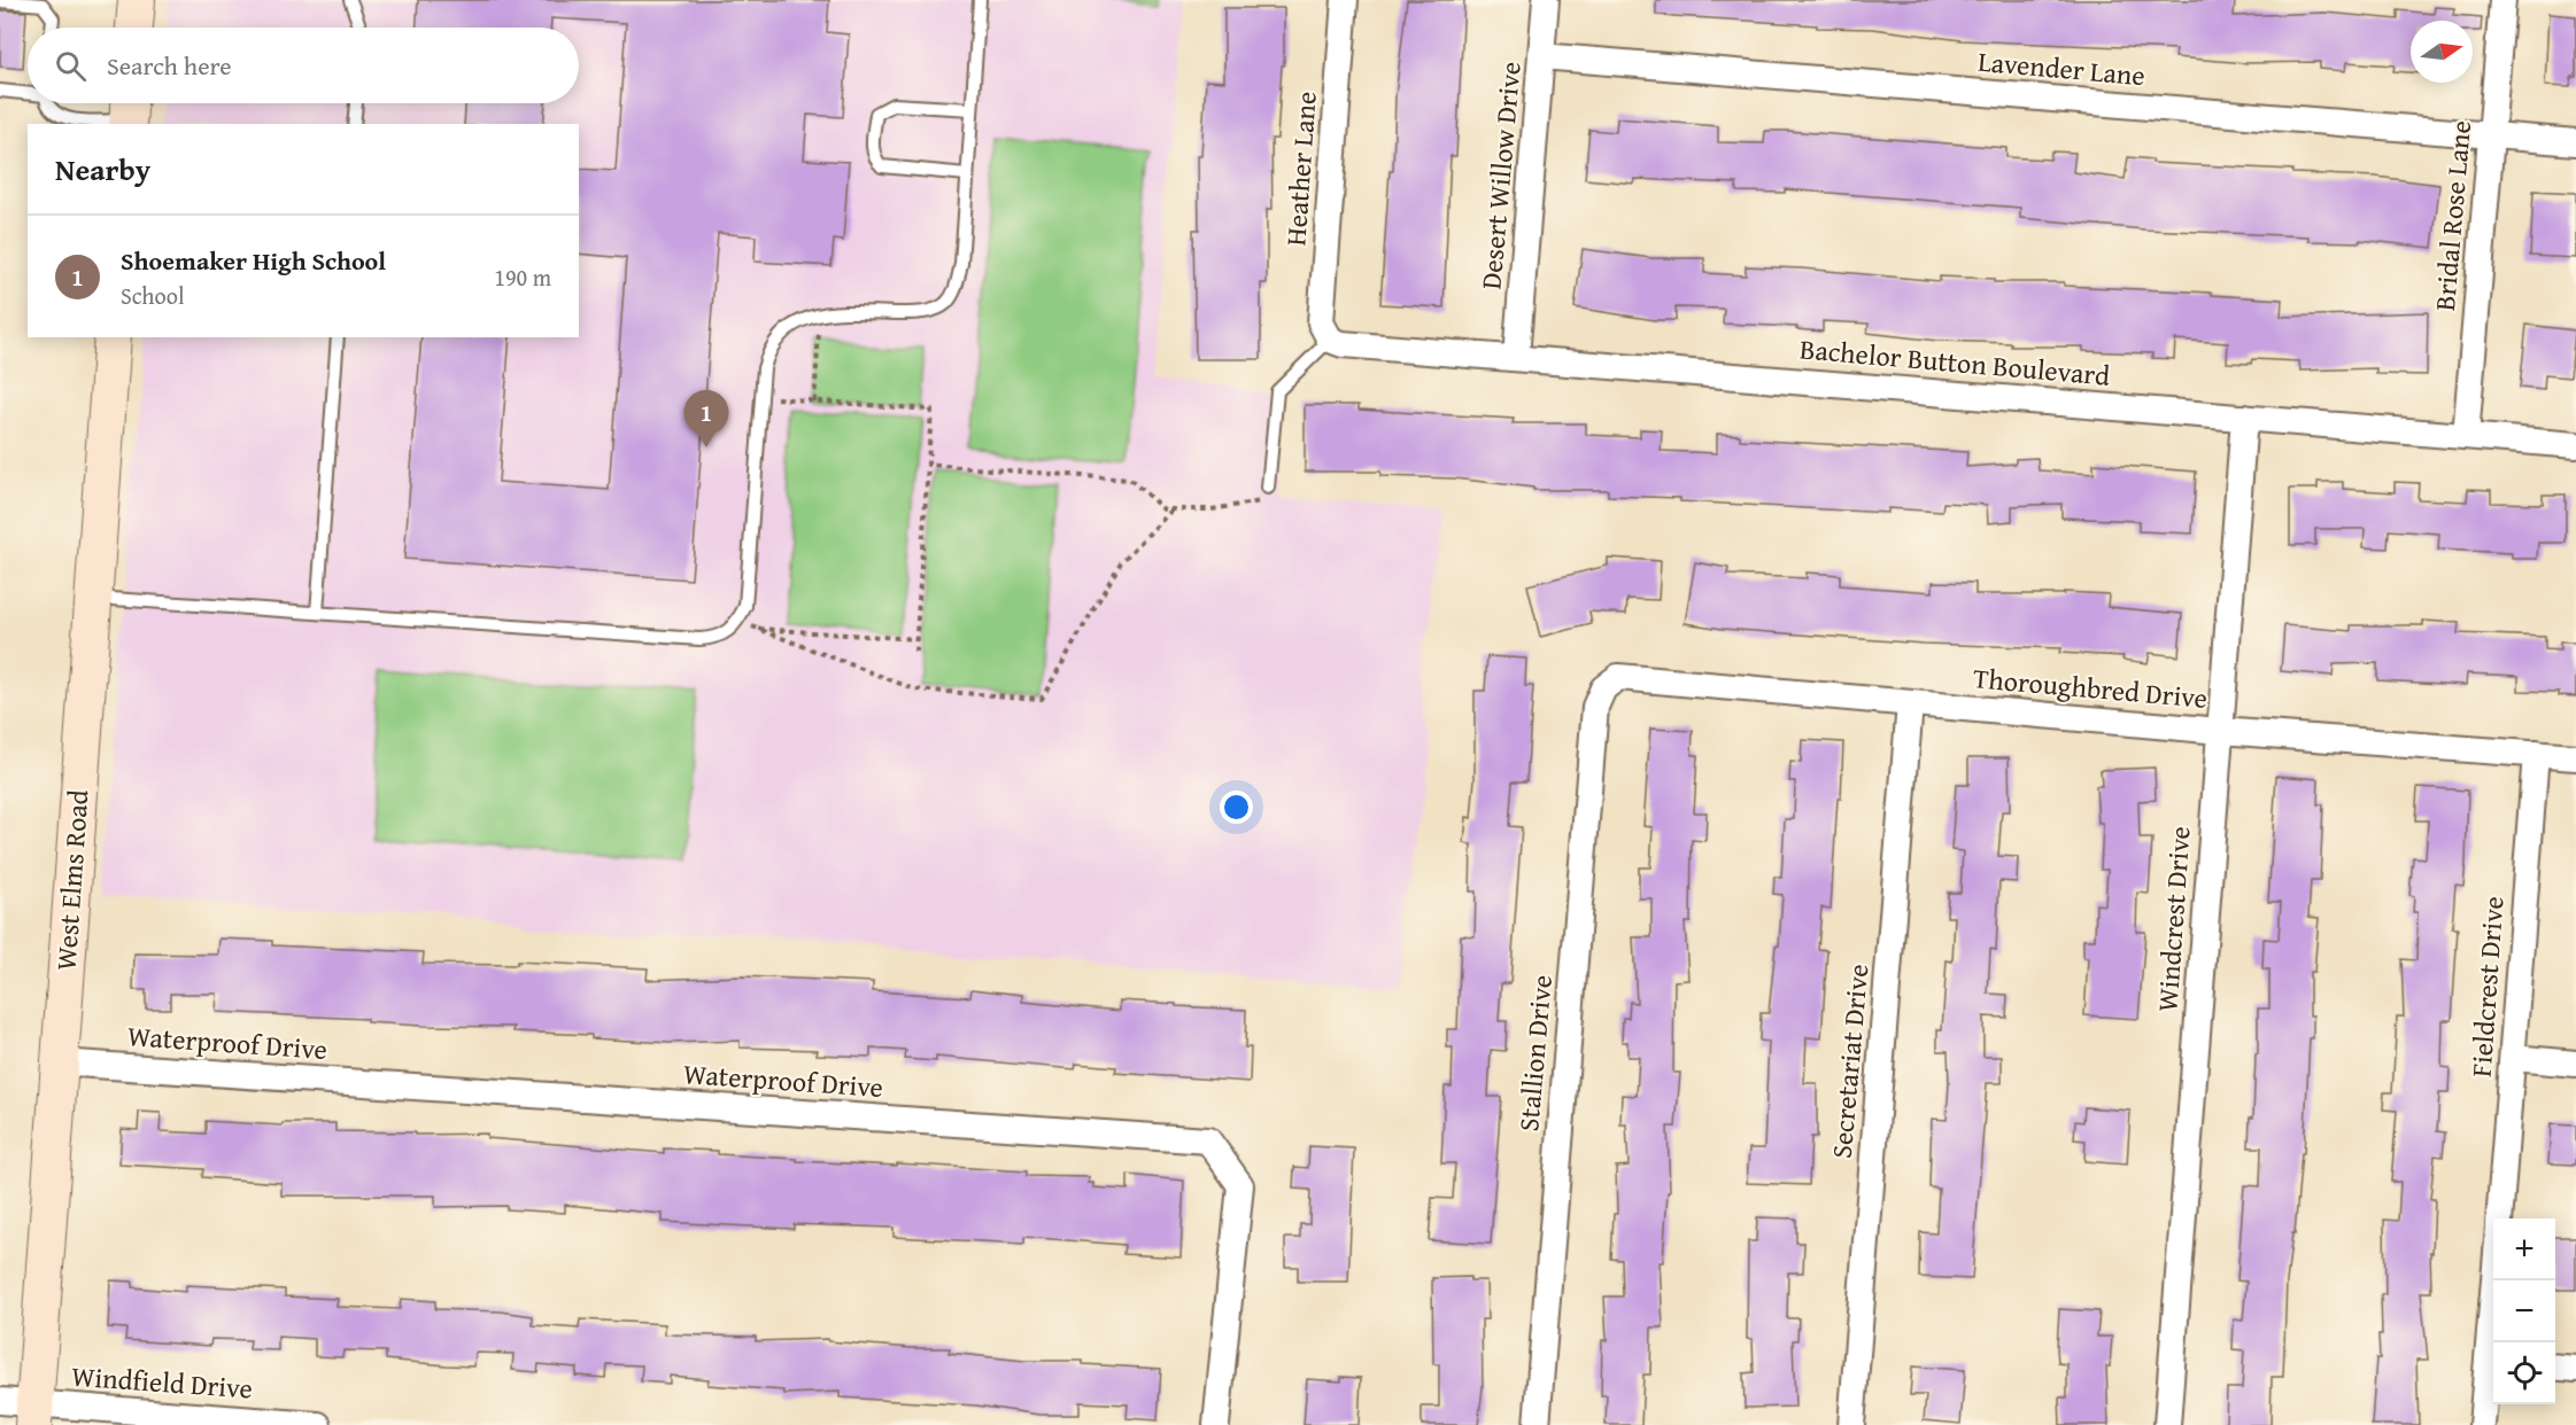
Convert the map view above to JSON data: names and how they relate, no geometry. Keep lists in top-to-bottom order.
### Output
{
  "streets": {
    "main road": ["West Elms Road"],
    "street": [
      "Lavender Lane",
      "Heather Lane",
      "Desert Willow Drive",
      "Bridal Rose Lane",
      "Bachelor Button Boulevard",
      "Thoroughbred Drive",
      "Windcrest Drive",
      "Fieldcrest Drive",
      "Waterproof Drive",
      "Stallion Drive",
      "Secretariat Drive",
      "Windfield Drive"
    ]
  },
  "crossings": [
    ["Lavender Lane", "Desert Willow Drive"],
    ["Lavender Lane", "Bridal Rose Lane"],
    ["Heather Lane", "Bachelor Button Boulevard"],
    ["Desert Willow Drive", "Bachelor Button Boulevard"],
    ["Bridal Rose Lane", "Bachelor Button Boulevard"],
    ["Bachelor Button Boulevard", "Windcrest Drive"],
    ["Thoroughbred Drive", "Windcrest Drive"],
    ["Thoroughbred Drive", "Fieldcrest Drive"],
    ["Thoroughbred Drive", "Stallion Drive"],
    ["Thoroughbred Drive", "Secretariat Drive"],
    ["West Elms Road", "Waterproof Drive"],
    ["West Elms Road", "Windfield Drive"]
  ],
  "north": "right",
  "page": {
    "search": "Search here",
    "heading": "Nearby",
    "list": [
      {
        "mark": "1",
        "name": "Shoemaker High School",
        "note": "School",
        "value": "190 m"
      }
    ],
    "pins": "1",
    "map_buttons": ["+", "−"]
  }
}
